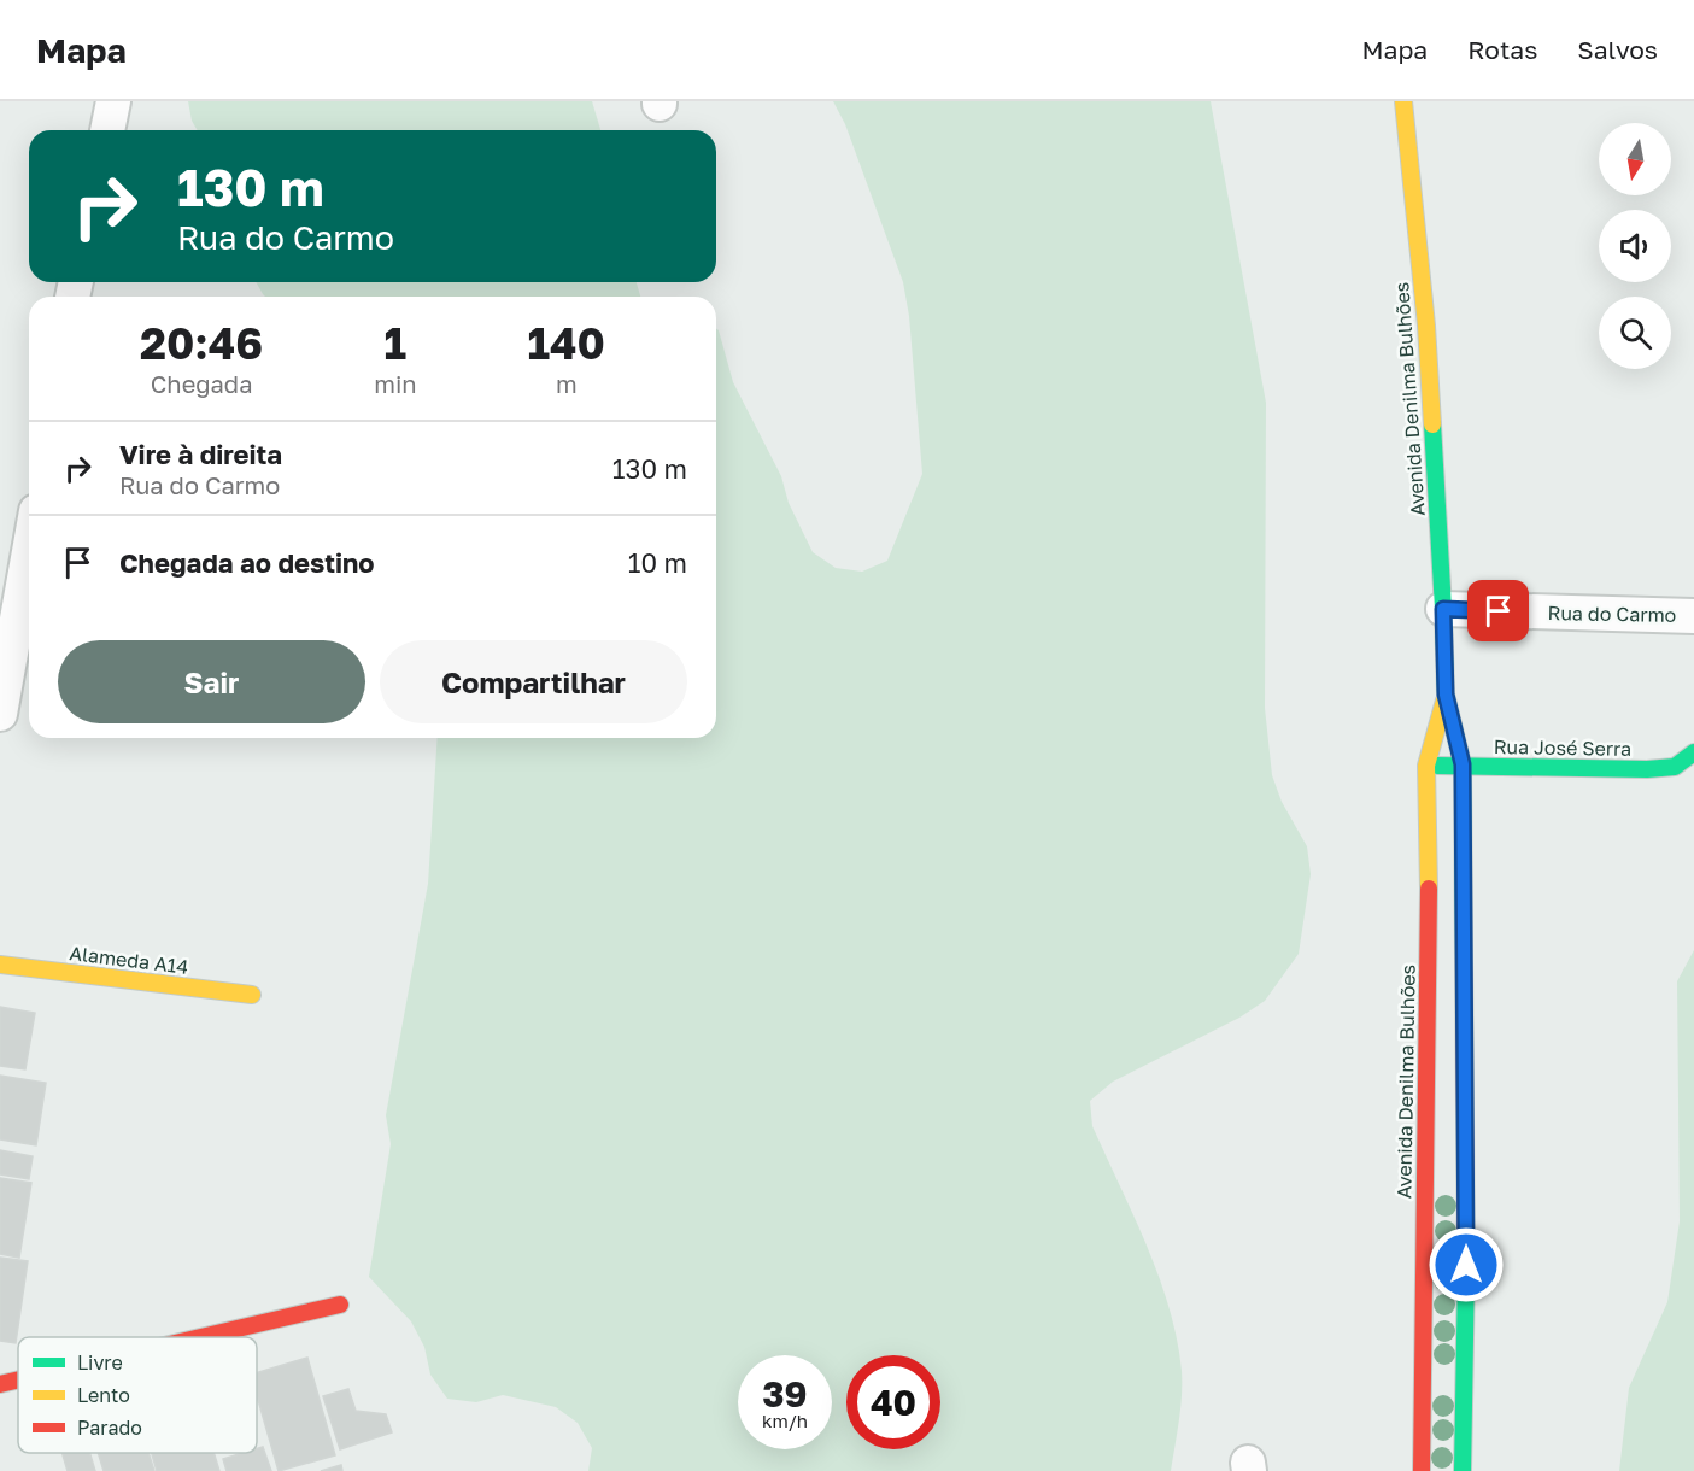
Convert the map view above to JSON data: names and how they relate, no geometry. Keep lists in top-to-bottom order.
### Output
{
  "streets": {
    "street": [
      "Avenida Denilma Bulhões",
      "Rua do Carmo",
      "Rua José Serra",
      "Alameda A14"
    ]
  },
  "crossings": [
    ["Avenida Denilma Bulhões", "Rua do Carmo"],
    ["Avenida Denilma Bulhões", "Rua José Serra"]
  ],
  "legend": ["Livre", "Lento", "Parado"],
  "north": "bottom",
  "page": {
    "header": "Mapa",
    "nav": ["Mapa", "Rotas", "Salvos"],
    "turn": ["130 m", "Rua do Carmo"],
    "eta": [
      "20:46",
      "Chegada",
      "1",
      "min",
      "140",
      "m"
    ],
    "list": [
      {
        "name": "Vire à direita",
        "note": "Rua do Carmo",
        "value": "130 m"
      },
      {
        "name": "Chegada ao destino",
        "value": "10 m"
      }
    ],
    "buttons": ["Sair", "Compartilhar"],
    "speed": "39 km/h",
    "limit": "40"
  }
}
